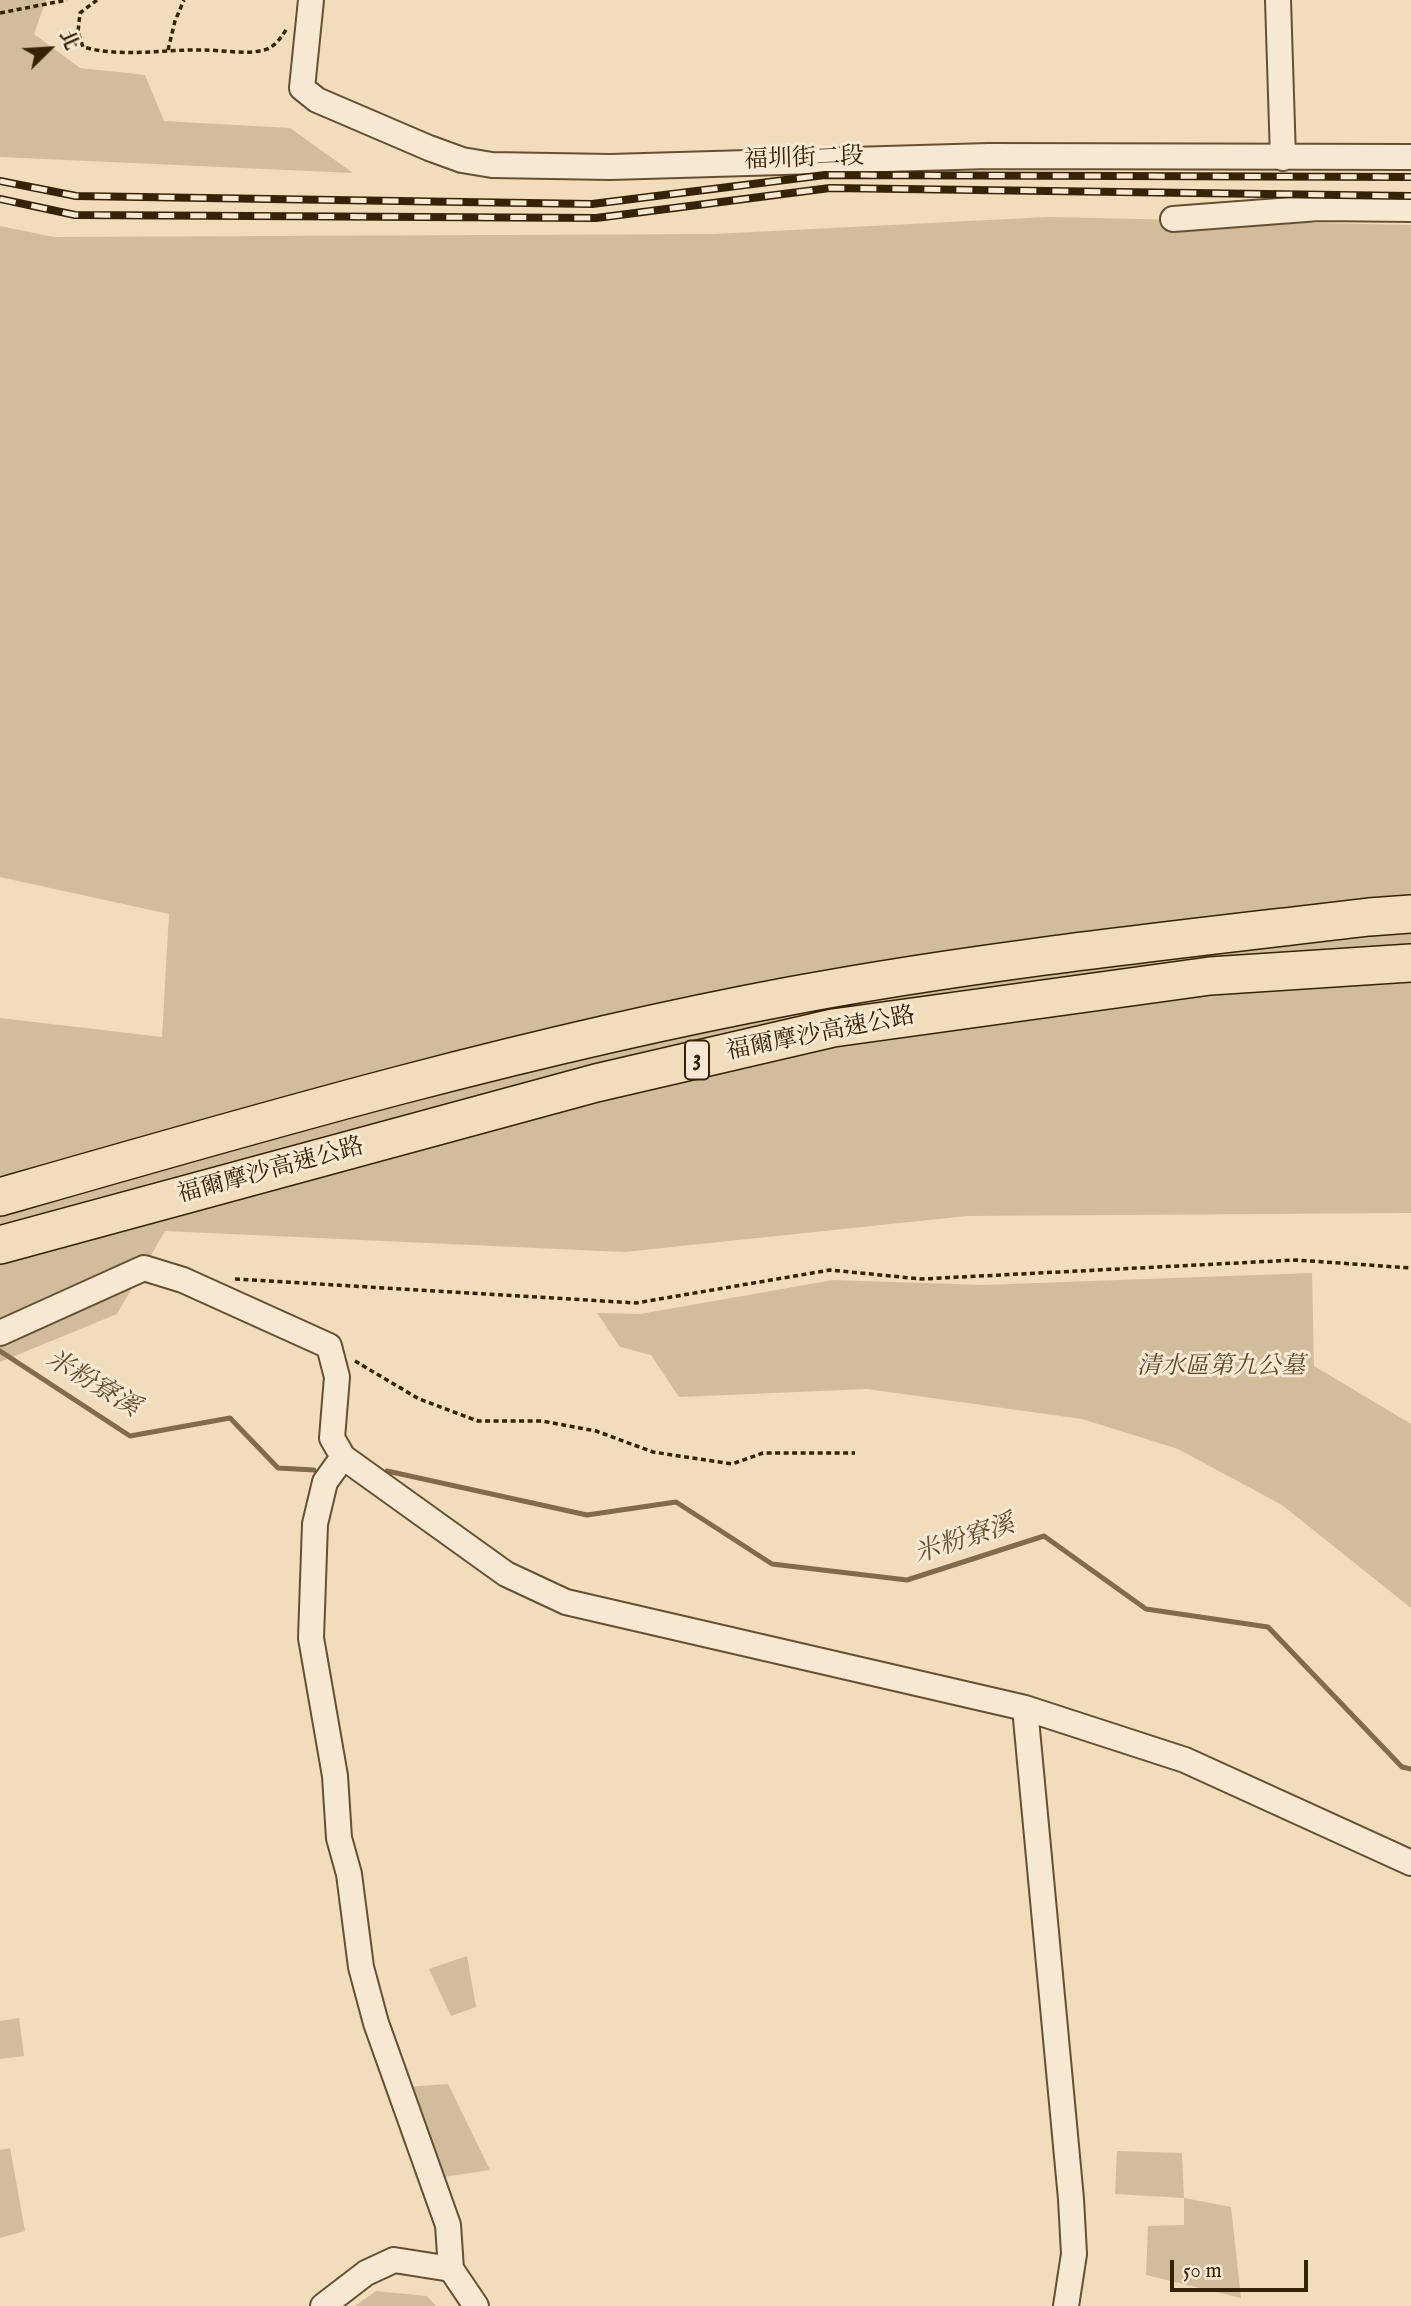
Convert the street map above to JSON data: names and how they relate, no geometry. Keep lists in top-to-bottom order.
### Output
{
  "streets": {
    "highway": ["福爾摩沙高速公路", "3"],
    "street": ["福圳街二段"]
  },
  "water": ["米粉寮溪"],
  "parks": ["清水區第九公墓"],
  "scale_bar": "50 m",
  "north": "top right"
}
